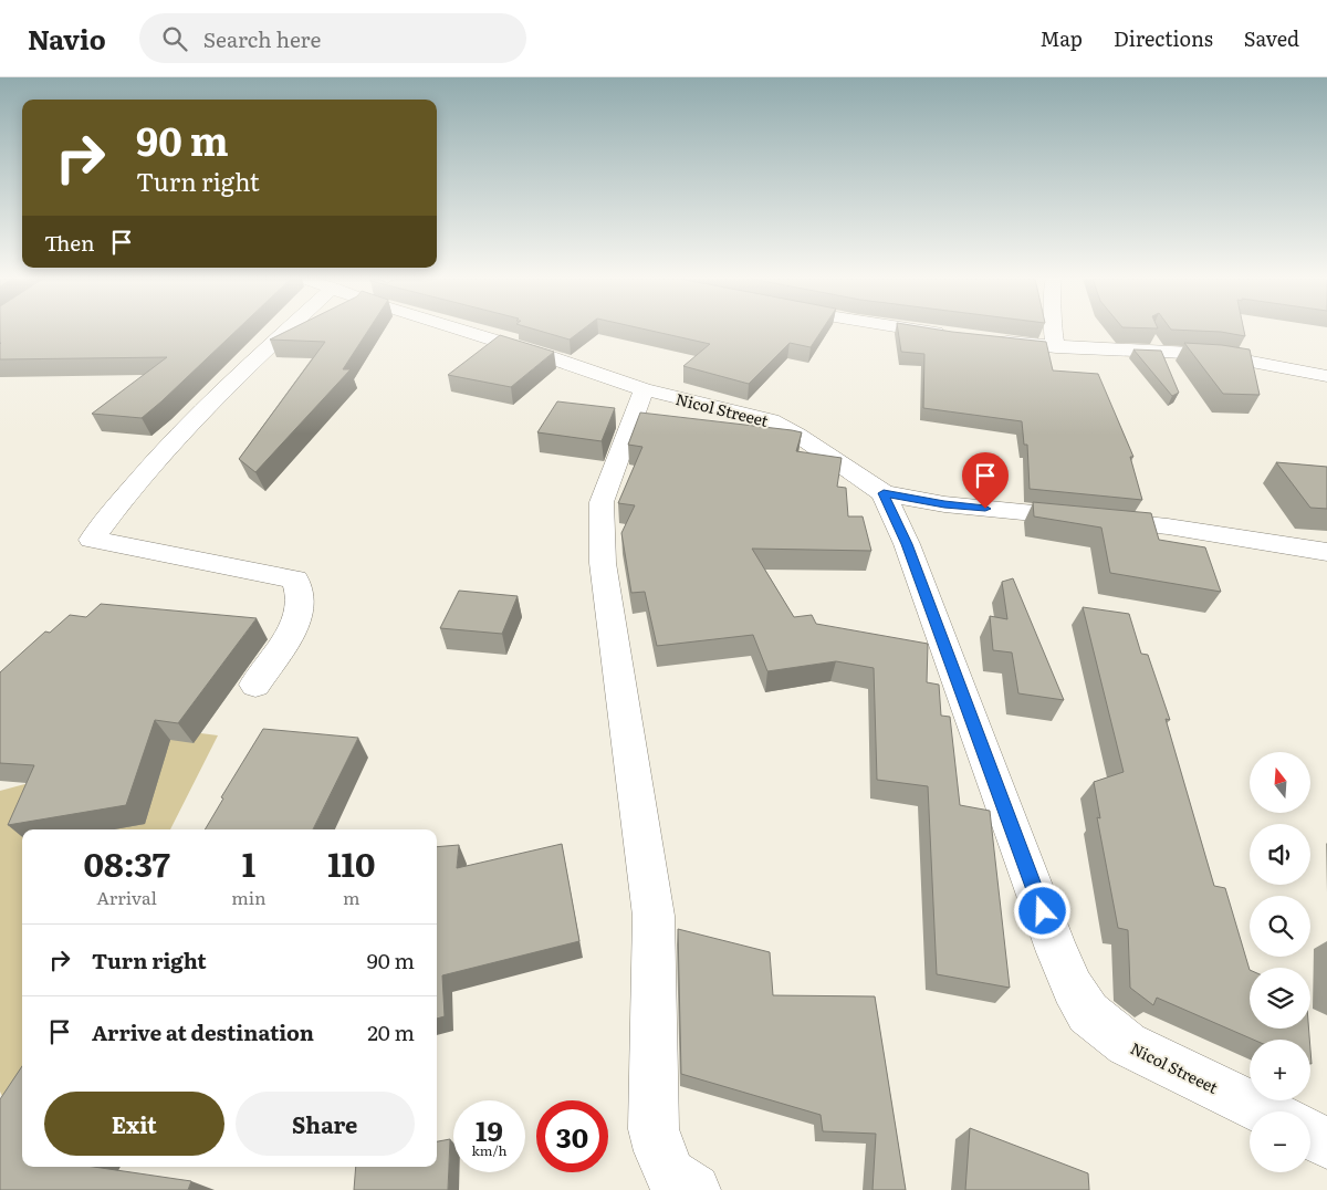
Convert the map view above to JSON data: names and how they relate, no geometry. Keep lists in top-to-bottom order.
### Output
{
  "streets": {
    "street": ["Nicol Streeet"]
  },
  "north": "top",
  "page": {
    "header": "Navio",
    "search": "Search here",
    "nav": ["Map", "Directions", "Saved"],
    "turn": ["90 m", "Turn right"],
    "then": "Then",
    "map_buttons": ["+", "−"],
    "eta": [
      "08:37",
      "Arrival",
      "1",
      "min",
      "110",
      "m"
    ],
    "list": [
      {
        "name": "Turn right",
        "value": "90 m"
      },
      {
        "name": "Arrive at destination",
        "value": "20 m"
      }
    ],
    "buttons": ["Exit", "Share"],
    "speed": "19 km/h",
    "limit": "30"
  }
}
